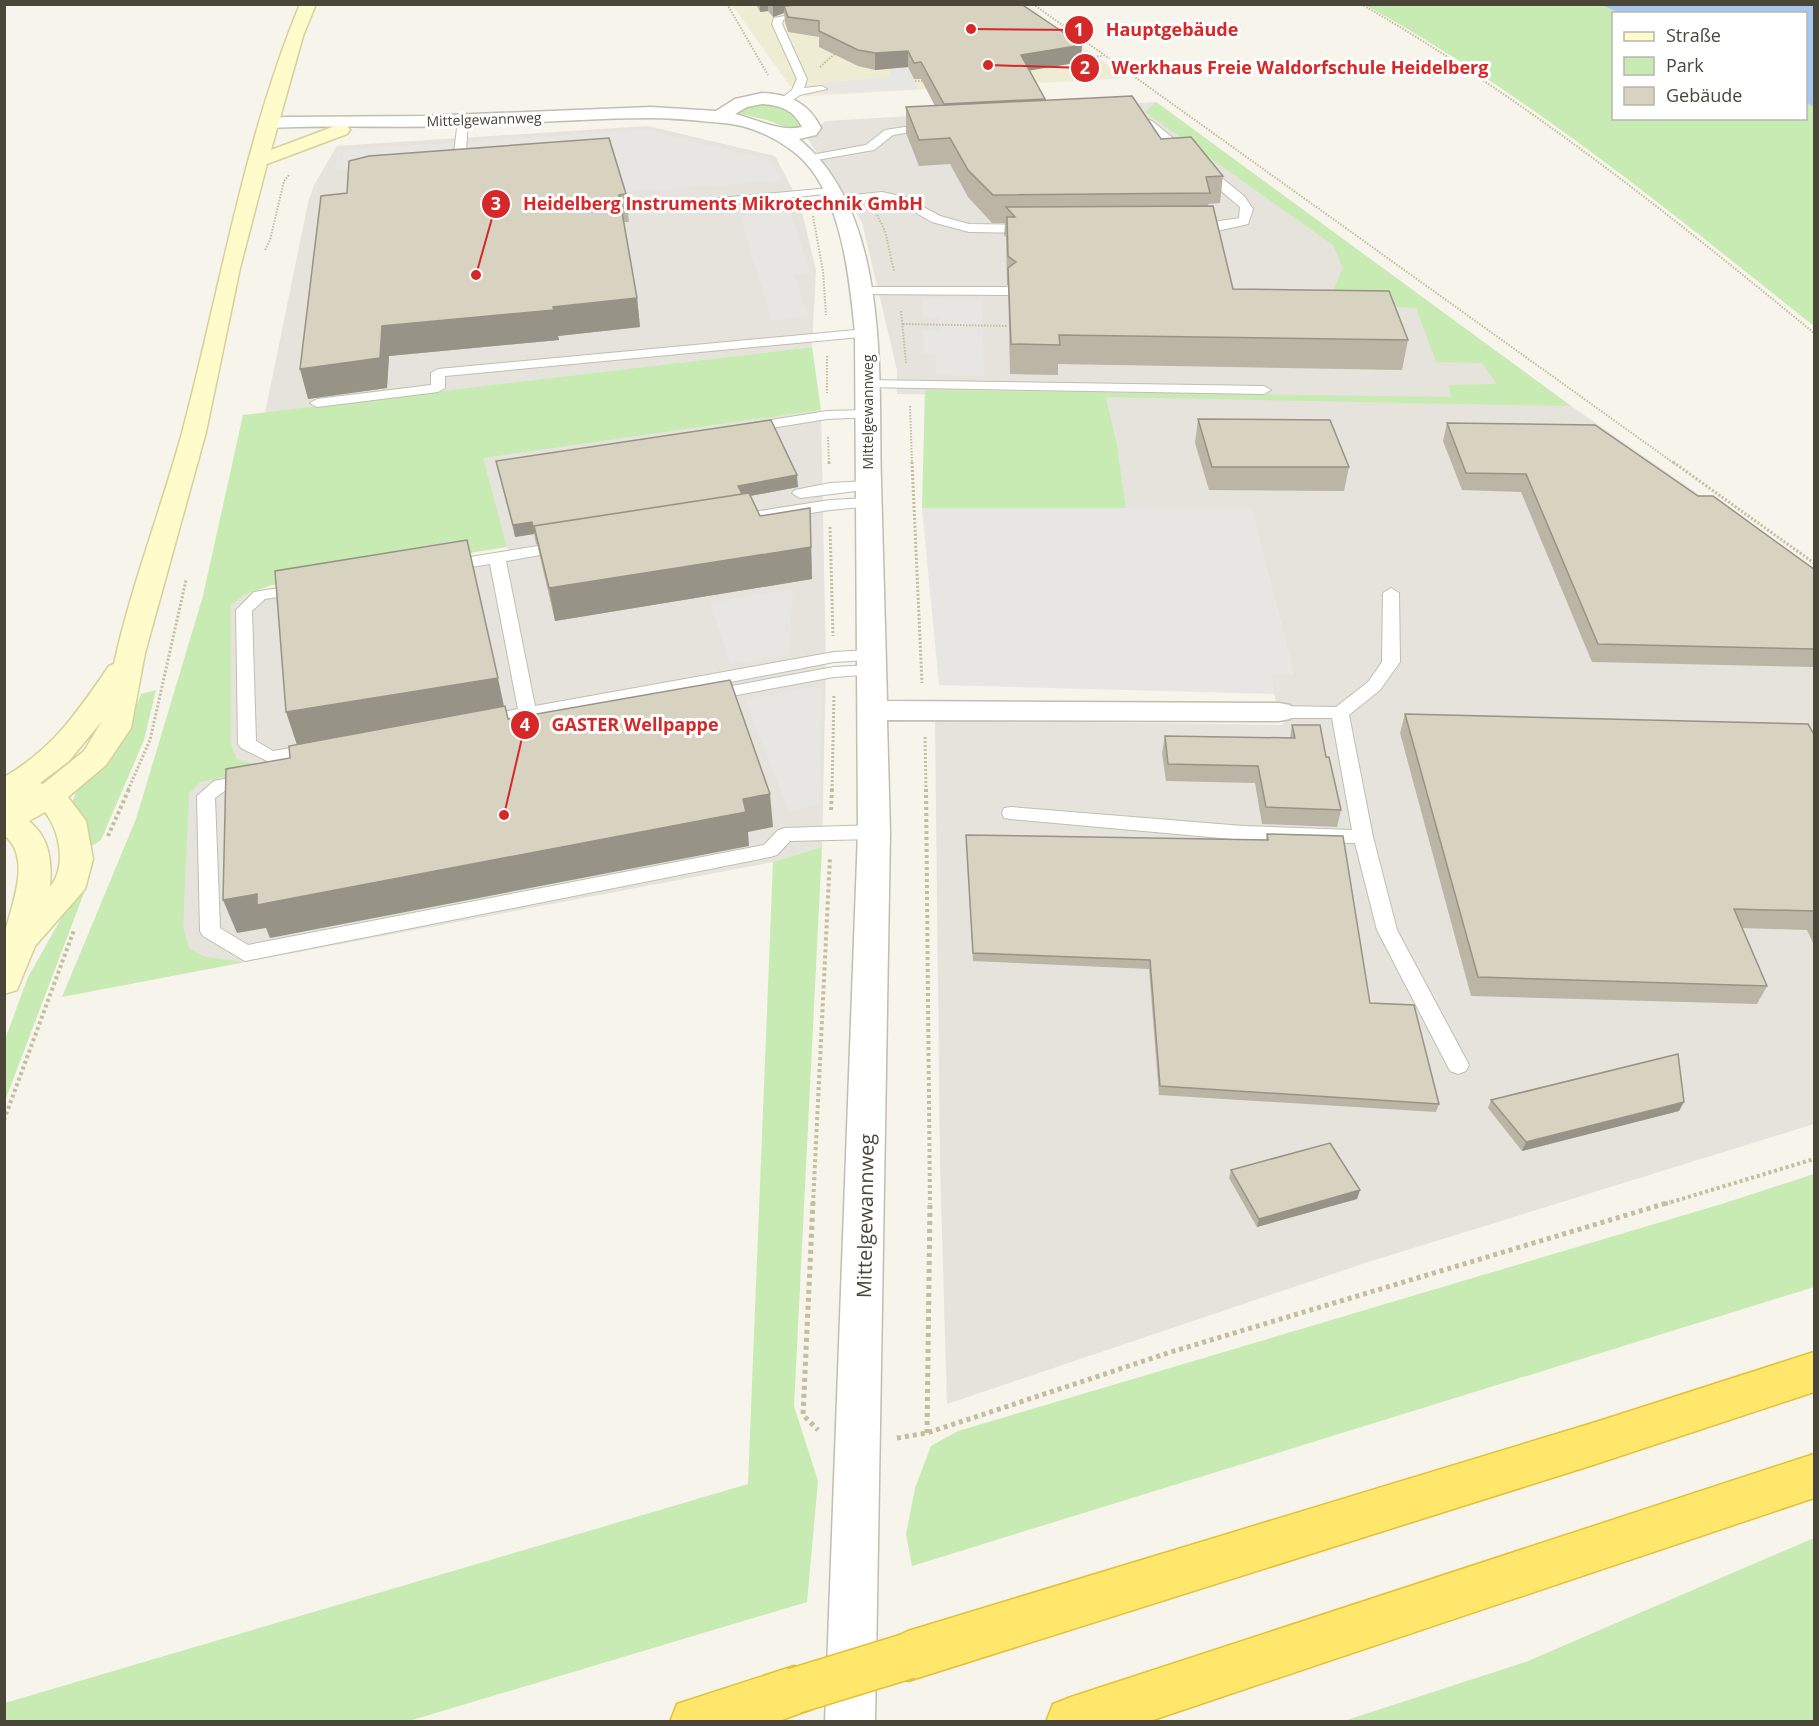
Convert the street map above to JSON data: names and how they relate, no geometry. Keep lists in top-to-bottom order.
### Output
{
  "streets": {
    "street": ["Mittelgewannweg"]
  },
  "places": [
    "Hauptgebäude",
    "Werkhaus Freie Waldorfschule Heidelberg",
    "Heidelberg Instruments Mikrotechnik GmbH",
    "GASTER Wellpappe"
  ],
  "legend": ["Straße", "Park", "Gebäude"]
}
